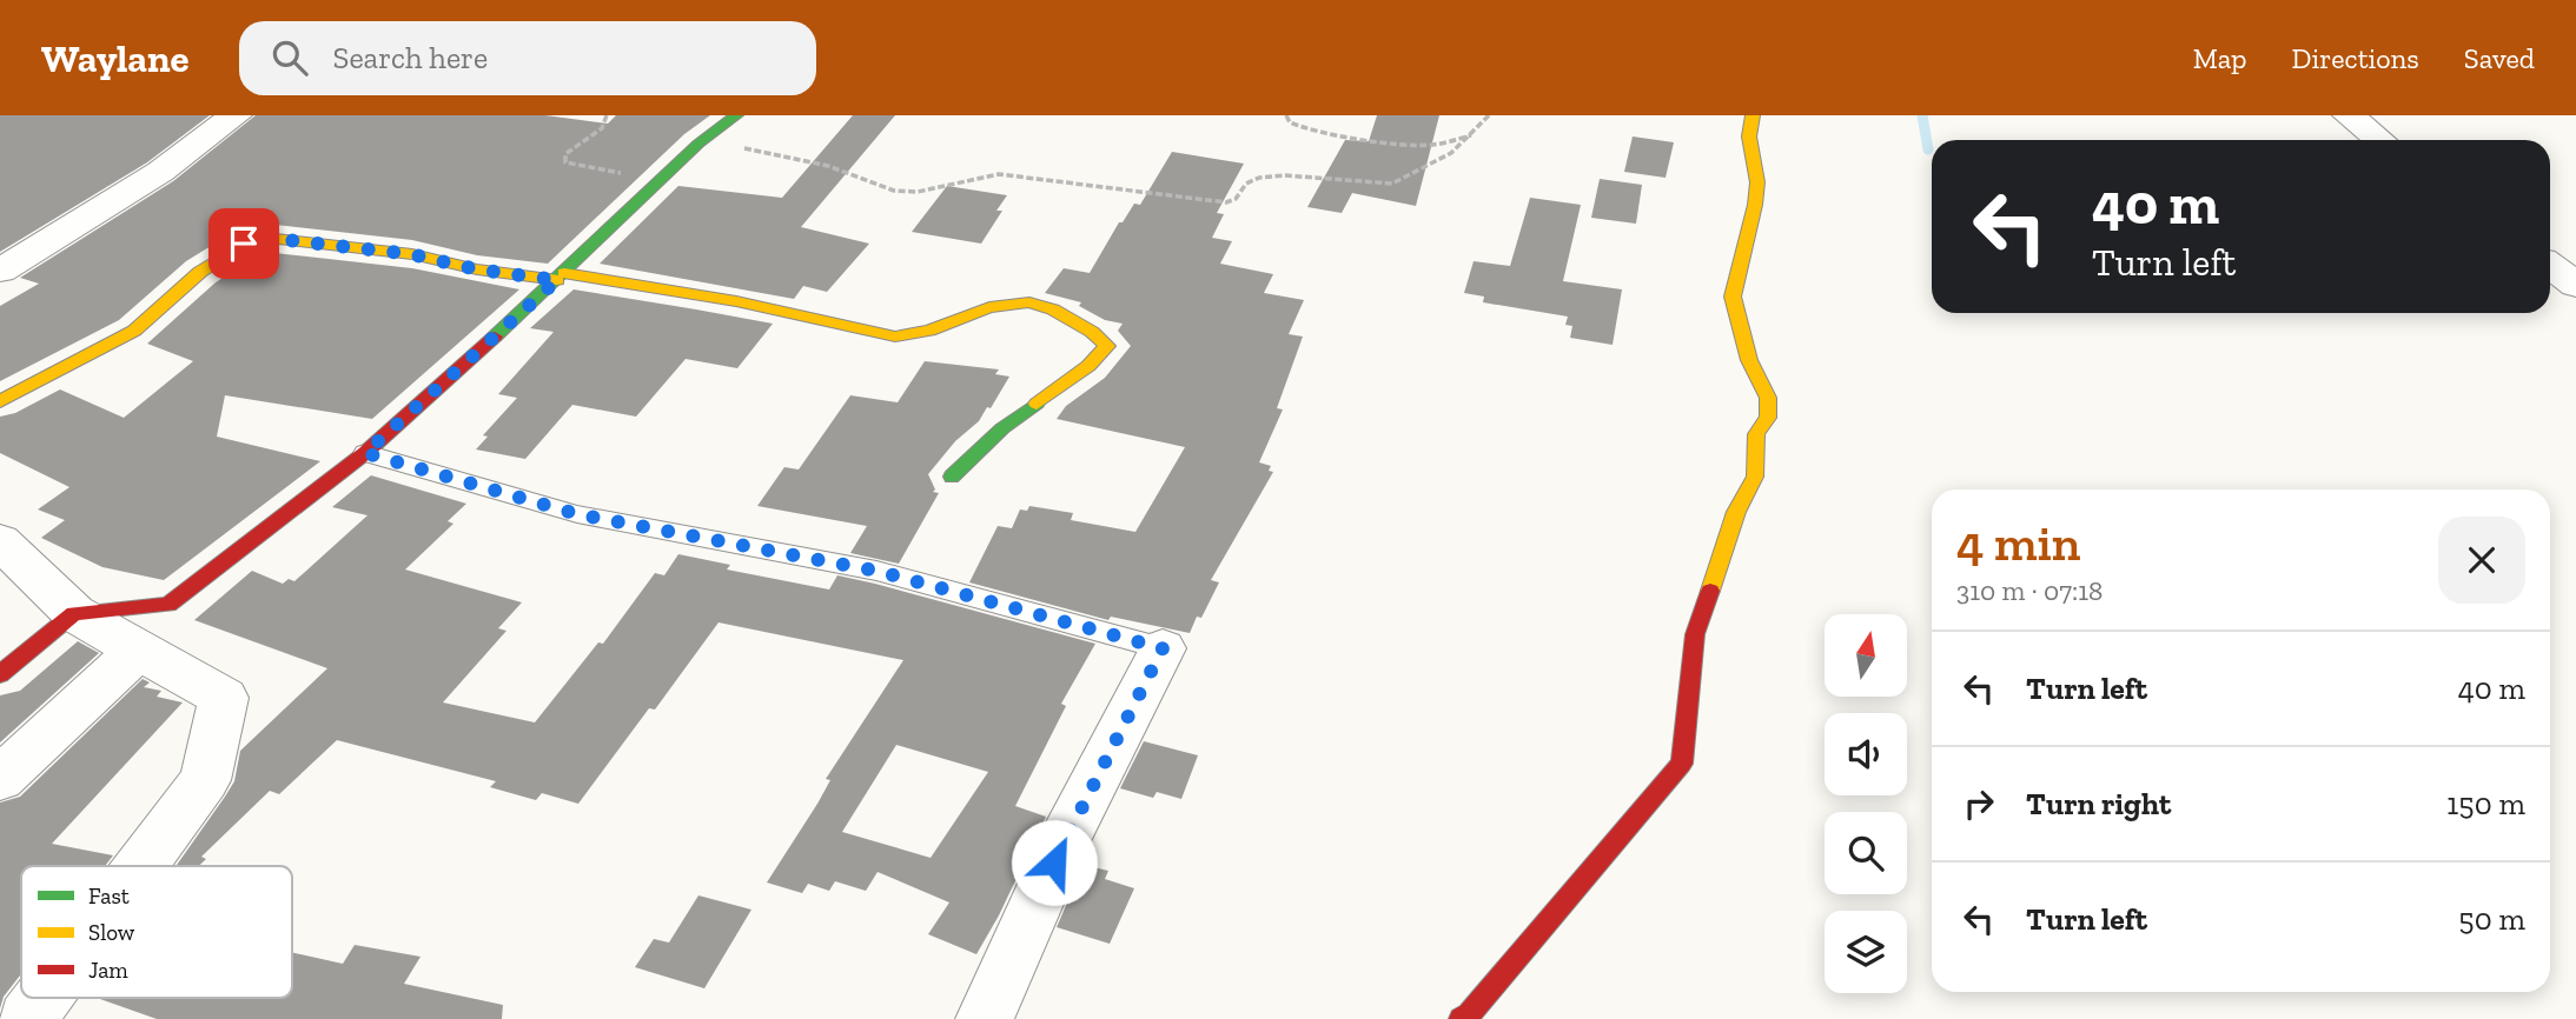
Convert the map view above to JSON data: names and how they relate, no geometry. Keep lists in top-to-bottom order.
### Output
{
  "legend": ["Fast", "Slow", "Jam"],
  "north": "top",
  "page": {
    "header": "Waylane",
    "search": "Search here",
    "nav": ["Map", "Directions", "Saved"],
    "turn": ["40 m", "Turn left"],
    "heading": ["4 min", "310 m · 07:18"],
    "list": [
      {
        "name": "Turn left",
        "value": "40 m"
      },
      {
        "name": "Turn right",
        "value": "150 m"
      },
      {
        "name": "Turn left",
        "value": "50 m"
      }
    ]
  }
}
